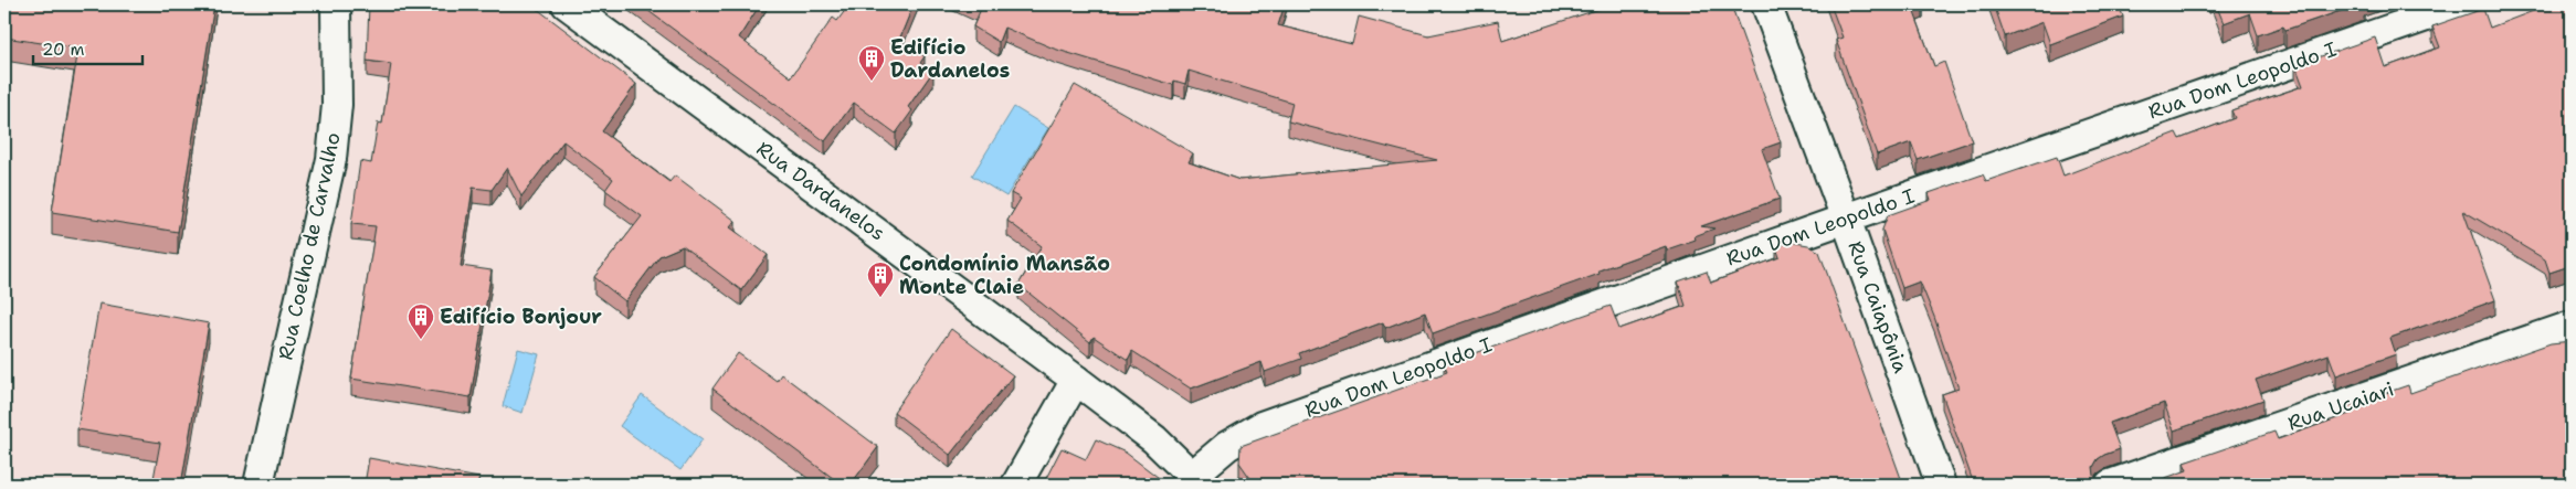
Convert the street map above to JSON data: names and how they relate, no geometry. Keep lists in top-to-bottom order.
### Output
{
  "streets": {
    "street": [
      "Rua Dom Leopoldo I",
      "Rua Dardanelos",
      "Rua Coelho de Carvalho",
      "Rua Caiapônia",
      "Rua Ucaiari"
    ]
  },
  "crossings": [
    ["Rua Dom Leopoldo I", "Rua Dardanelos"],
    ["Rua Dom Leopoldo I", "Rua Caiapônia"]
  ],
  "places": {
    "building": ["Edifício Dardanelos", "Condomínio Mansão Monte Claie", "Edifício Bonjour"]
  },
  "scale_bar": "20 m"
}
